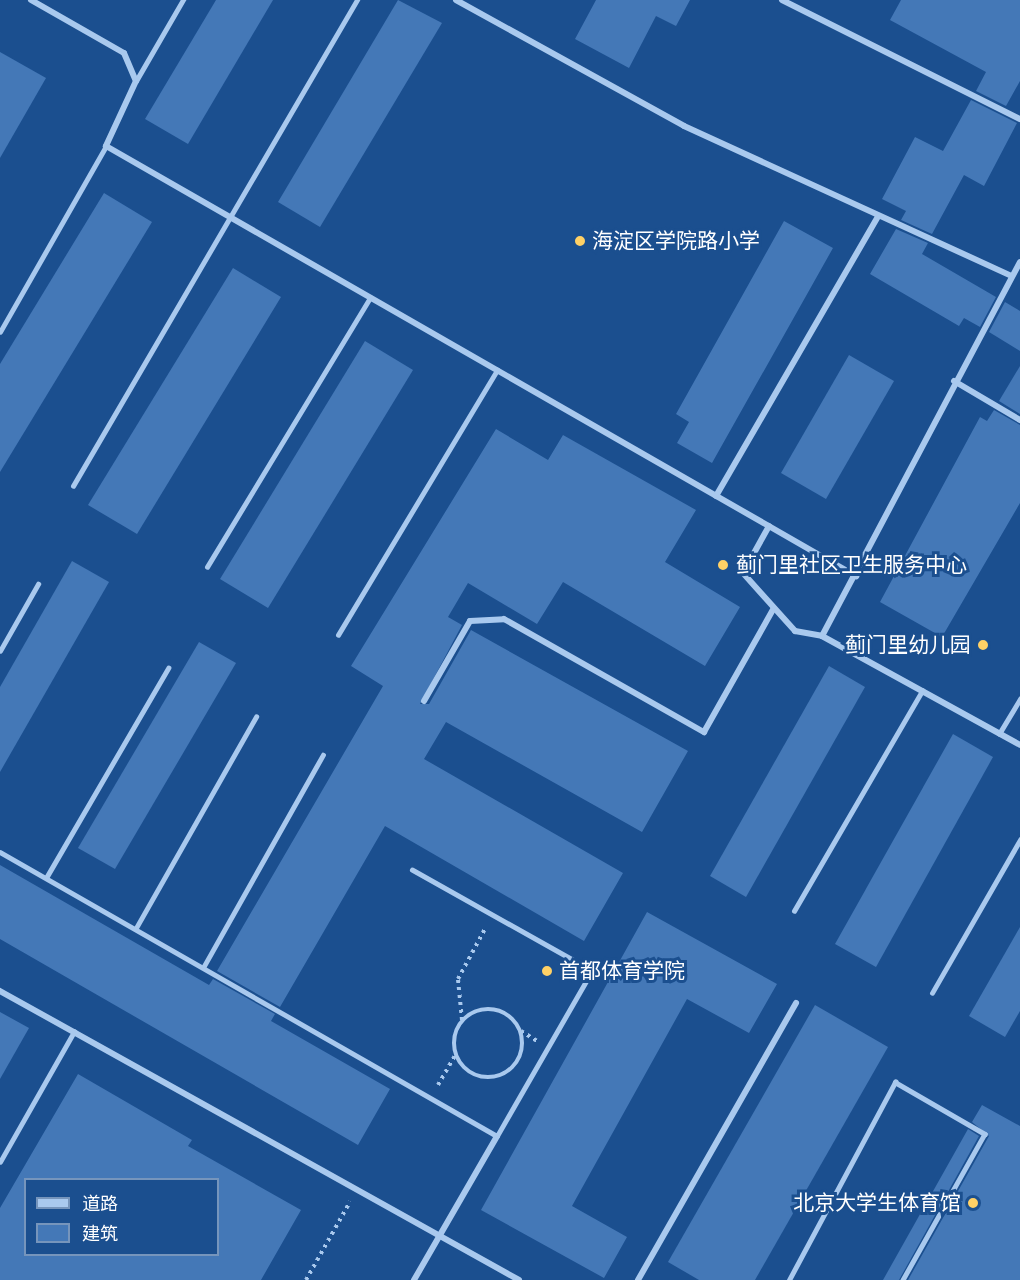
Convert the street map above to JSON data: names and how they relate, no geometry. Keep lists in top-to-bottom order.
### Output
{
  "places": [
    "海淀区学院路小学",
    "蓟门里社区卫生服务中心",
    "蓟门里幼儿园",
    "首都体育学院",
    "北京大学生体育馆"
  ],
  "legend": ["道路", "建筑"]
}
